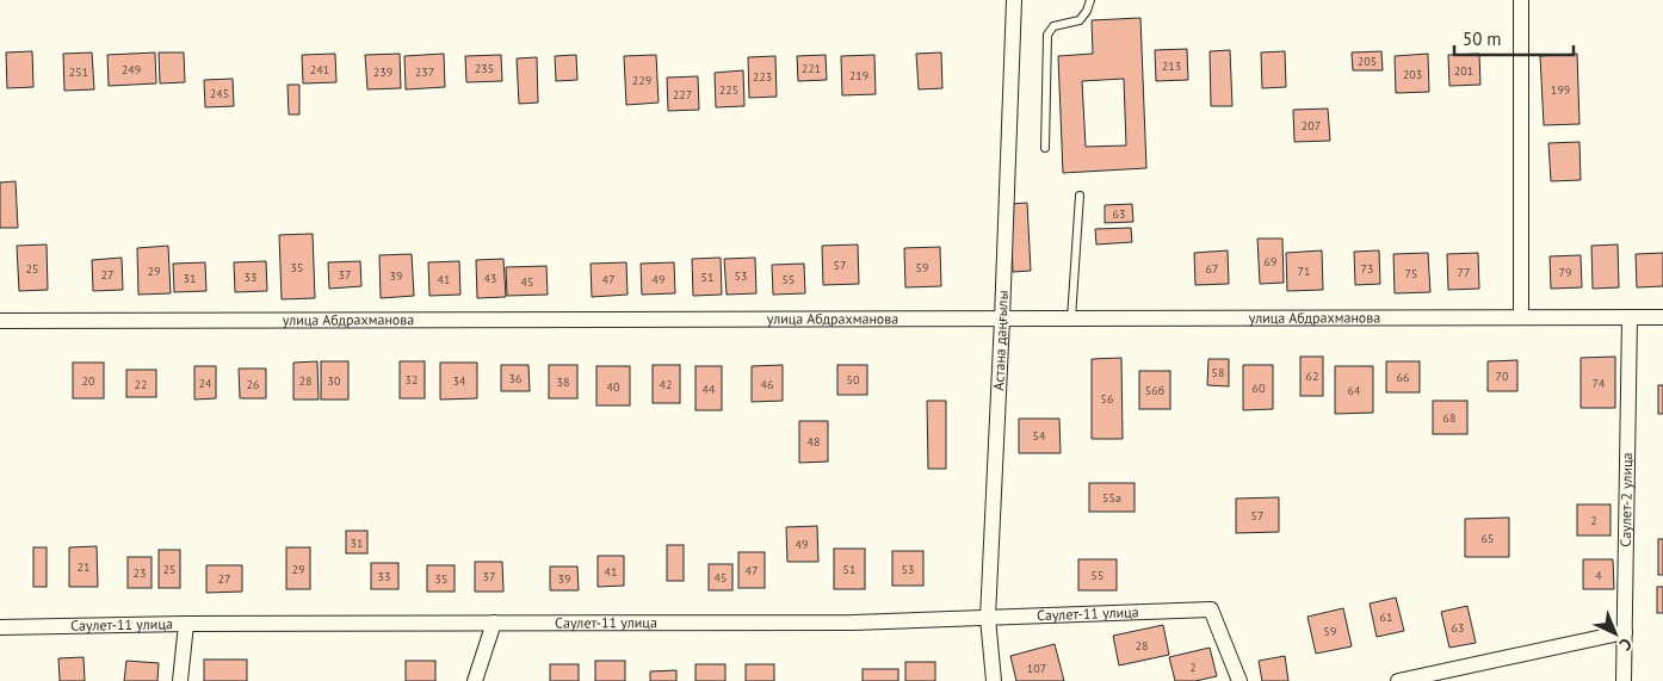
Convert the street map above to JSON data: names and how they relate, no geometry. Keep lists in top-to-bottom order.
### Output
{
  "streets": {
    "street": [
      "улица Абдрахманова",
      "Астана даңғылы",
      "Саулет-2 улица",
      "Саулет-11 улица"
    ]
  },
  "crossings": [
    ["улица Абдрахманова", "Астана даңғылы"],
    ["улица Абдрахманова", "Саулет-2 улица"],
    ["Астана даңғылы", "Саулет-11 улица"]
  ],
  "house_numbers": [
    "205",
    "213",
    "235",
    "221",
    "249",
    "241",
    "201",
    "251",
    "239",
    "237",
    "203",
    "219",
    "223",
    "229",
    "225",
    "199",
    "245",
    "227",
    "207",
    "63",
    "69",
    "57",
    "35",
    "59",
    "25",
    "67",
    "73",
    "29",
    "71",
    "77",
    "79",
    "75",
    "27",
    "37",
    "39",
    "53",
    "33",
    "51",
    "31",
    "43",
    "41",
    "47",
    "49",
    "55",
    "45",
    "58",
    "62",
    "70",
    "66",
    "36",
    "32",
    "50",
    "20",
    "28",
    "30",
    "34",
    "38",
    "24",
    "74",
    "22",
    "26",
    "42",
    "46",
    "40",
    "60",
    "44",
    "56б",
    "64",
    "56",
    "68",
    "54",
    "48",
    "55а",
    "57",
    "2",
    "65",
    "31",
    "49",
    "21",
    "25",
    "29",
    "51",
    "53",
    "47",
    "41",
    "23",
    "55",
    "4",
    "33",
    "37",
    "45",
    "27",
    "35",
    "39",
    "61",
    "63",
    "59",
    "28",
    "2",
    "107"
  ],
  "scale_bar": "50 m",
  "north": "bottom right"
}
